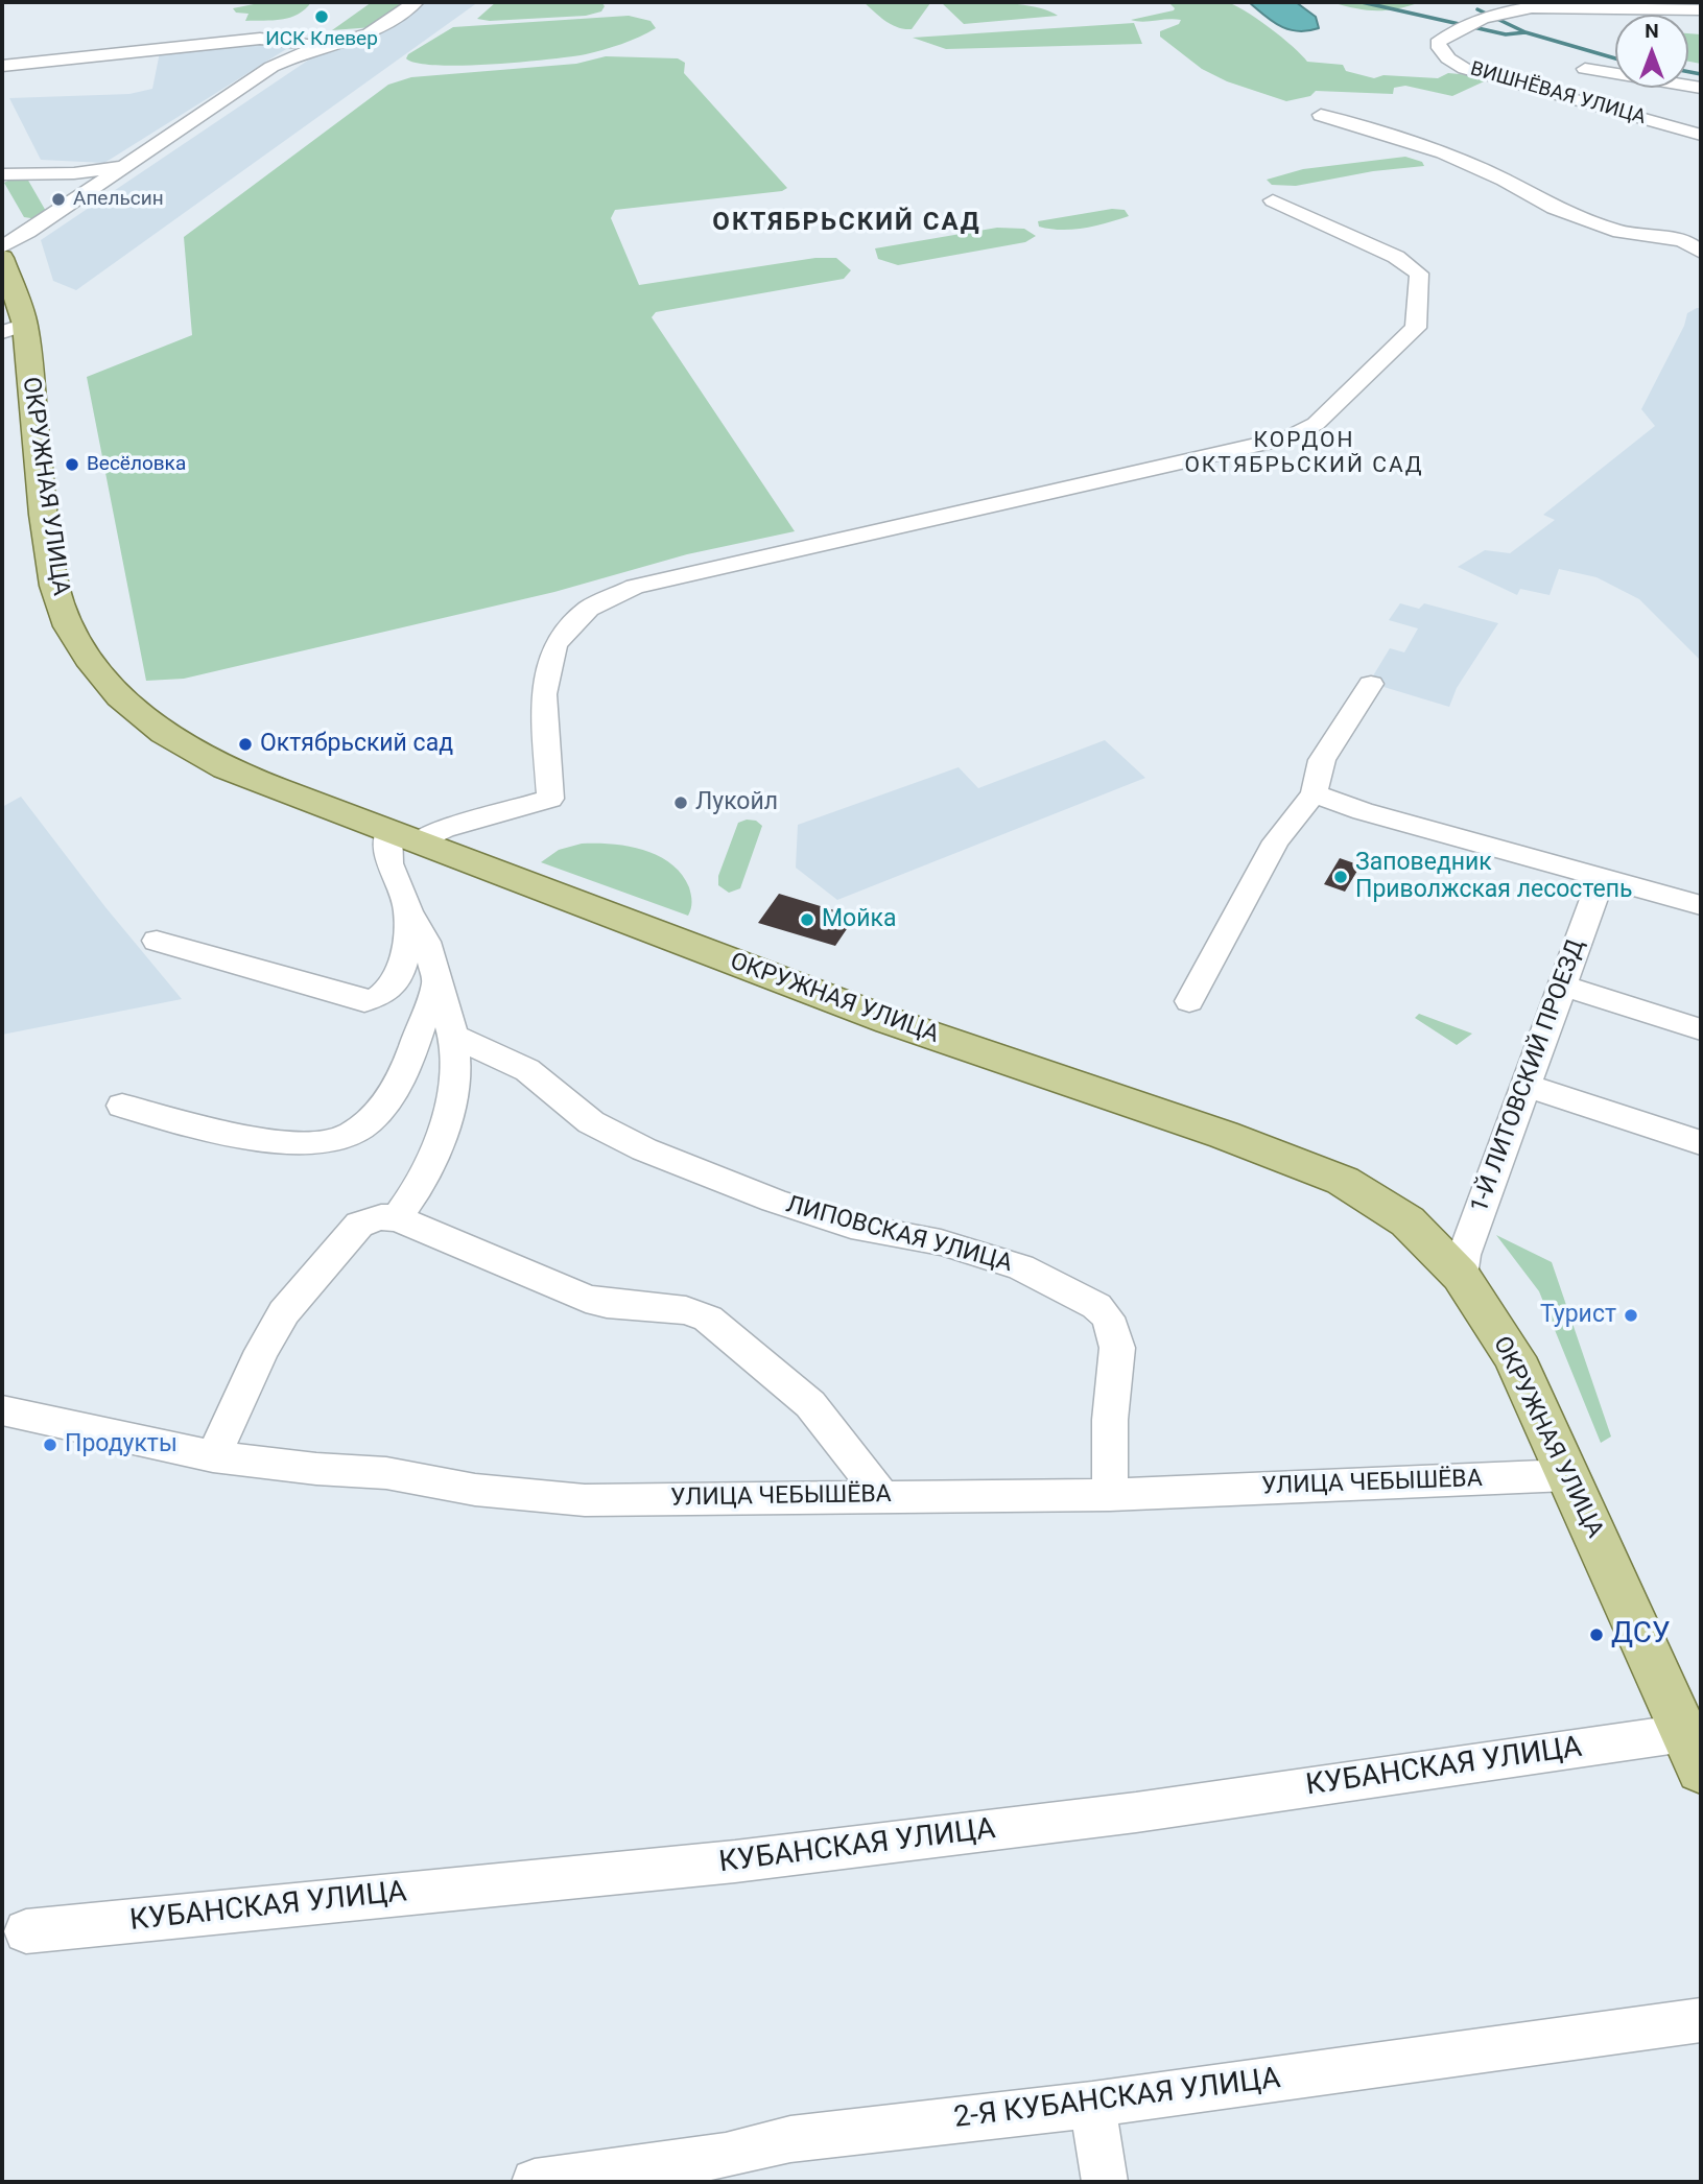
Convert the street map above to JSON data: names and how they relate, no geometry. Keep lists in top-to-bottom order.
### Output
{
  "streets": {
    "main road": ["ОКРУЖНАЯ УЛИЦА"],
    "street": [
      "ВИШНЁВАЯ УЛИЦА",
      "1-Й ЛИТОВСКИЙ ПРОЕЗД",
      "ЛИПОВСКАЯ УЛИЦА",
      "УЛИЦА ЧЕБЫШЁВА",
      "КУБАНСКАЯ УЛИЦА",
      "2-Я КУБАНСКАЯ УЛИЦА"
    ]
  },
  "crossings": [
    ["ОКРУЖНАЯ УЛИЦА", "1-Й ЛИТОВСКИЙ ПРОЕЗД"],
    ["ОКРУЖНАЯ УЛИЦА", "УЛИЦА ЧЕБЫШЁВА"],
    ["ОКРУЖНАЯ УЛИЦА", "КУБАНСКАЯ УЛИЦА"],
    ["ЛИПОВСКАЯ УЛИЦА", "УЛИЦА ЧЕБЫШЁВА"]
  ],
  "districts": ["ОКТЯБРЬСКИЙ САД", "КОРДОН ОКТЯБРЬСКИЙ САД"],
  "places": [
    "ИСК Клевер",
    "Апельсин",
    "Весёловка",
    "Октябрьский сад",
    "Лукойл",
    "Заповедник Приволжская лесостепь",
    "Мойка",
    "Турист",
    "Продукты",
    "ДСУ"
  ],
  "north": "top"
}
